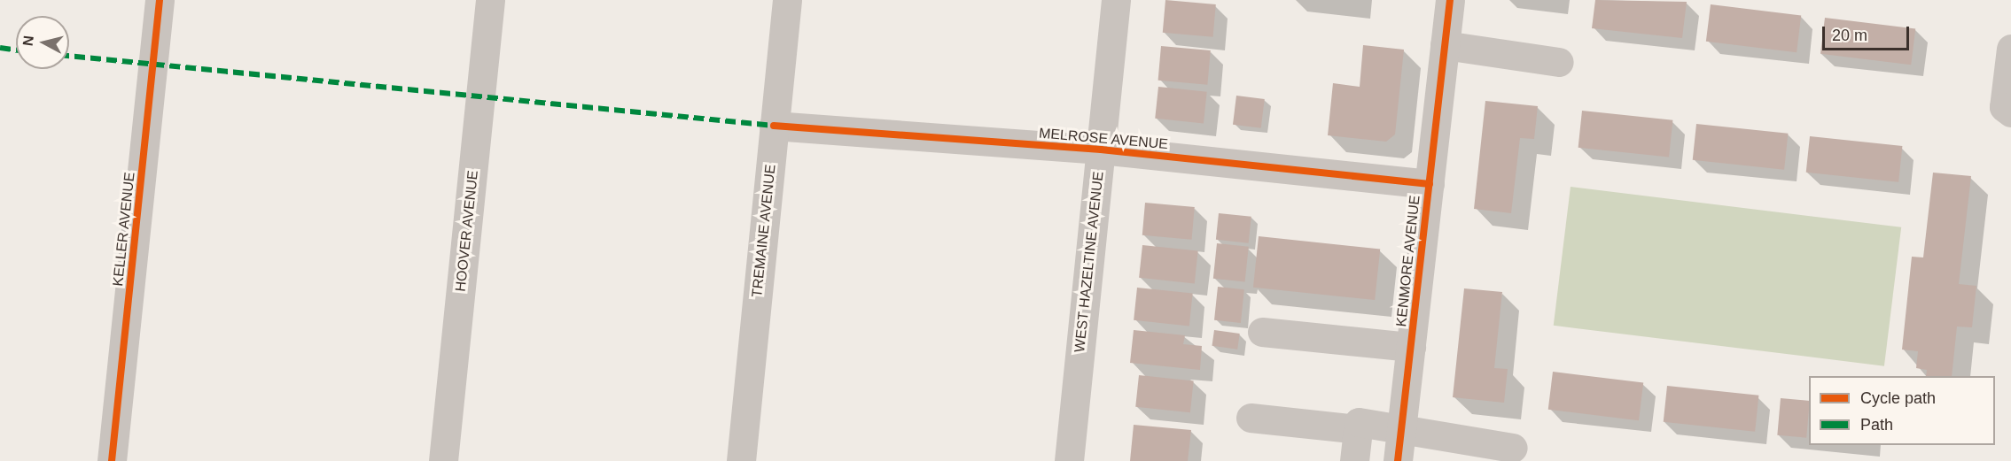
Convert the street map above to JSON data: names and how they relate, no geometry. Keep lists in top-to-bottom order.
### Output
{
  "streets": {
    "street": [
      "MELROSE AVENUE",
      "KELLER AVENUE",
      "HOOVER AVENUE",
      "TREMAINE AVENUE",
      "KENMORE AVENUE",
      "WEST HAZELTINE AVENUE"
    ]
  },
  "crossings": [
    ["MELROSE AVENUE", "TREMAINE AVENUE"],
    ["MELROSE AVENUE", "KENMORE AVENUE"],
    ["MELROSE AVENUE", "WEST HAZELTINE AVENUE"]
  ],
  "legend": ["Cycle path", "Path"],
  "scale_bar": "20 m",
  "north": "left"
}
